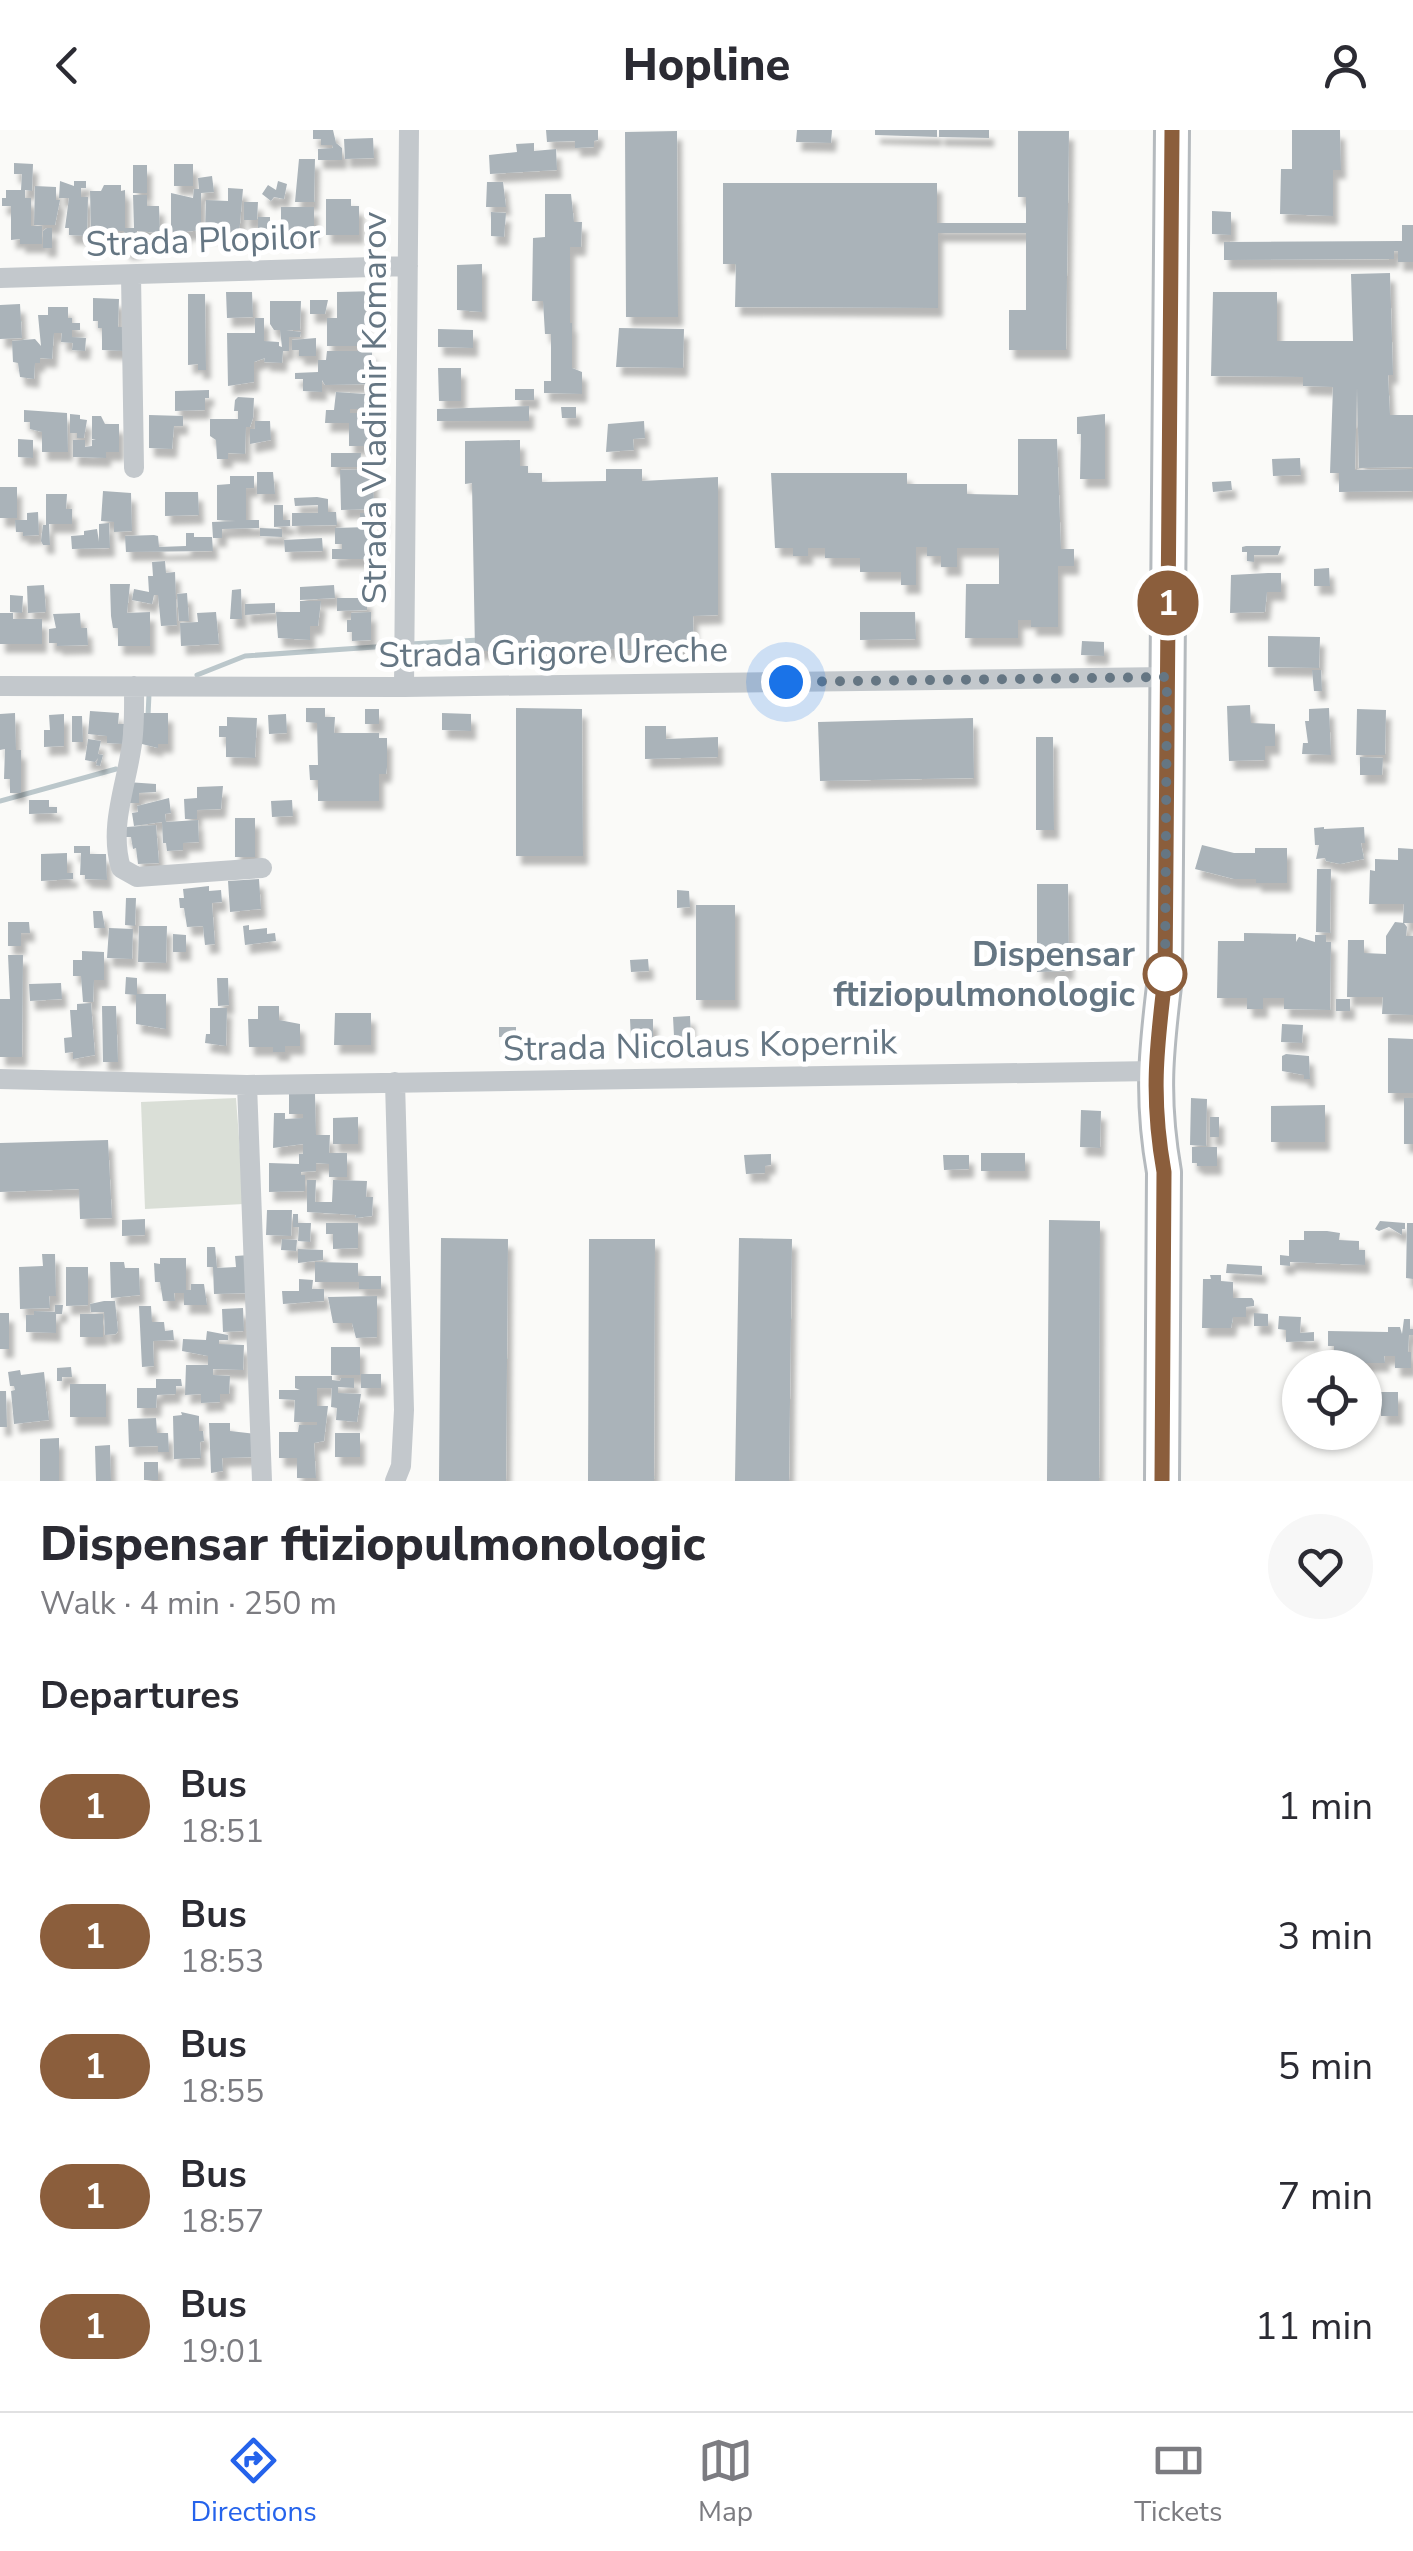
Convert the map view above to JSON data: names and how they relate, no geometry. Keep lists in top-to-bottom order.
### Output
{
  "streets": {
    "street": [
      "Strada Plopilor",
      "Strada Vladimir Komarov",
      "Strada Grigore Ureche",
      "Strada Nicolaus Kopernik"
    ]
  },
  "crossings": [
    ["Strada Plopilor", "Strada Vladimir Komarov"],
    ["Strada Vladimir Komarov", "Strada Grigore Ureche"]
  ],
  "places": ["Dispensar ftiziopulmonologic"],
  "lines": ["bus line 1"],
  "page": {
    "header": "Hopline",
    "on_map": "1",
    "heading": [
      ["Dispensar ftiziopulmonologic", "Walk · 4 min · 250 m"],
      "Departures"
    ],
    "list": [
      {
        "mark": "1",
        "name": "Bus",
        "note": "18:51",
        "value": "1 min"
      },
      {
        "mark": "1",
        "name": "Bus",
        "note": "18:53",
        "value": "3 min"
      },
      {
        "mark": "1",
        "name": "Bus",
        "note": "18:55",
        "value": "5 min"
      },
      {
        "mark": "1",
        "name": "Bus",
        "note": "18:57",
        "value": "7 min"
      },
      {
        "mark": "1",
        "name": "Bus",
        "note": "19:01",
        "value": "11 min"
      }
    ],
    "tabs": ["Directions", "Map", "Tickets"]
  }
}
